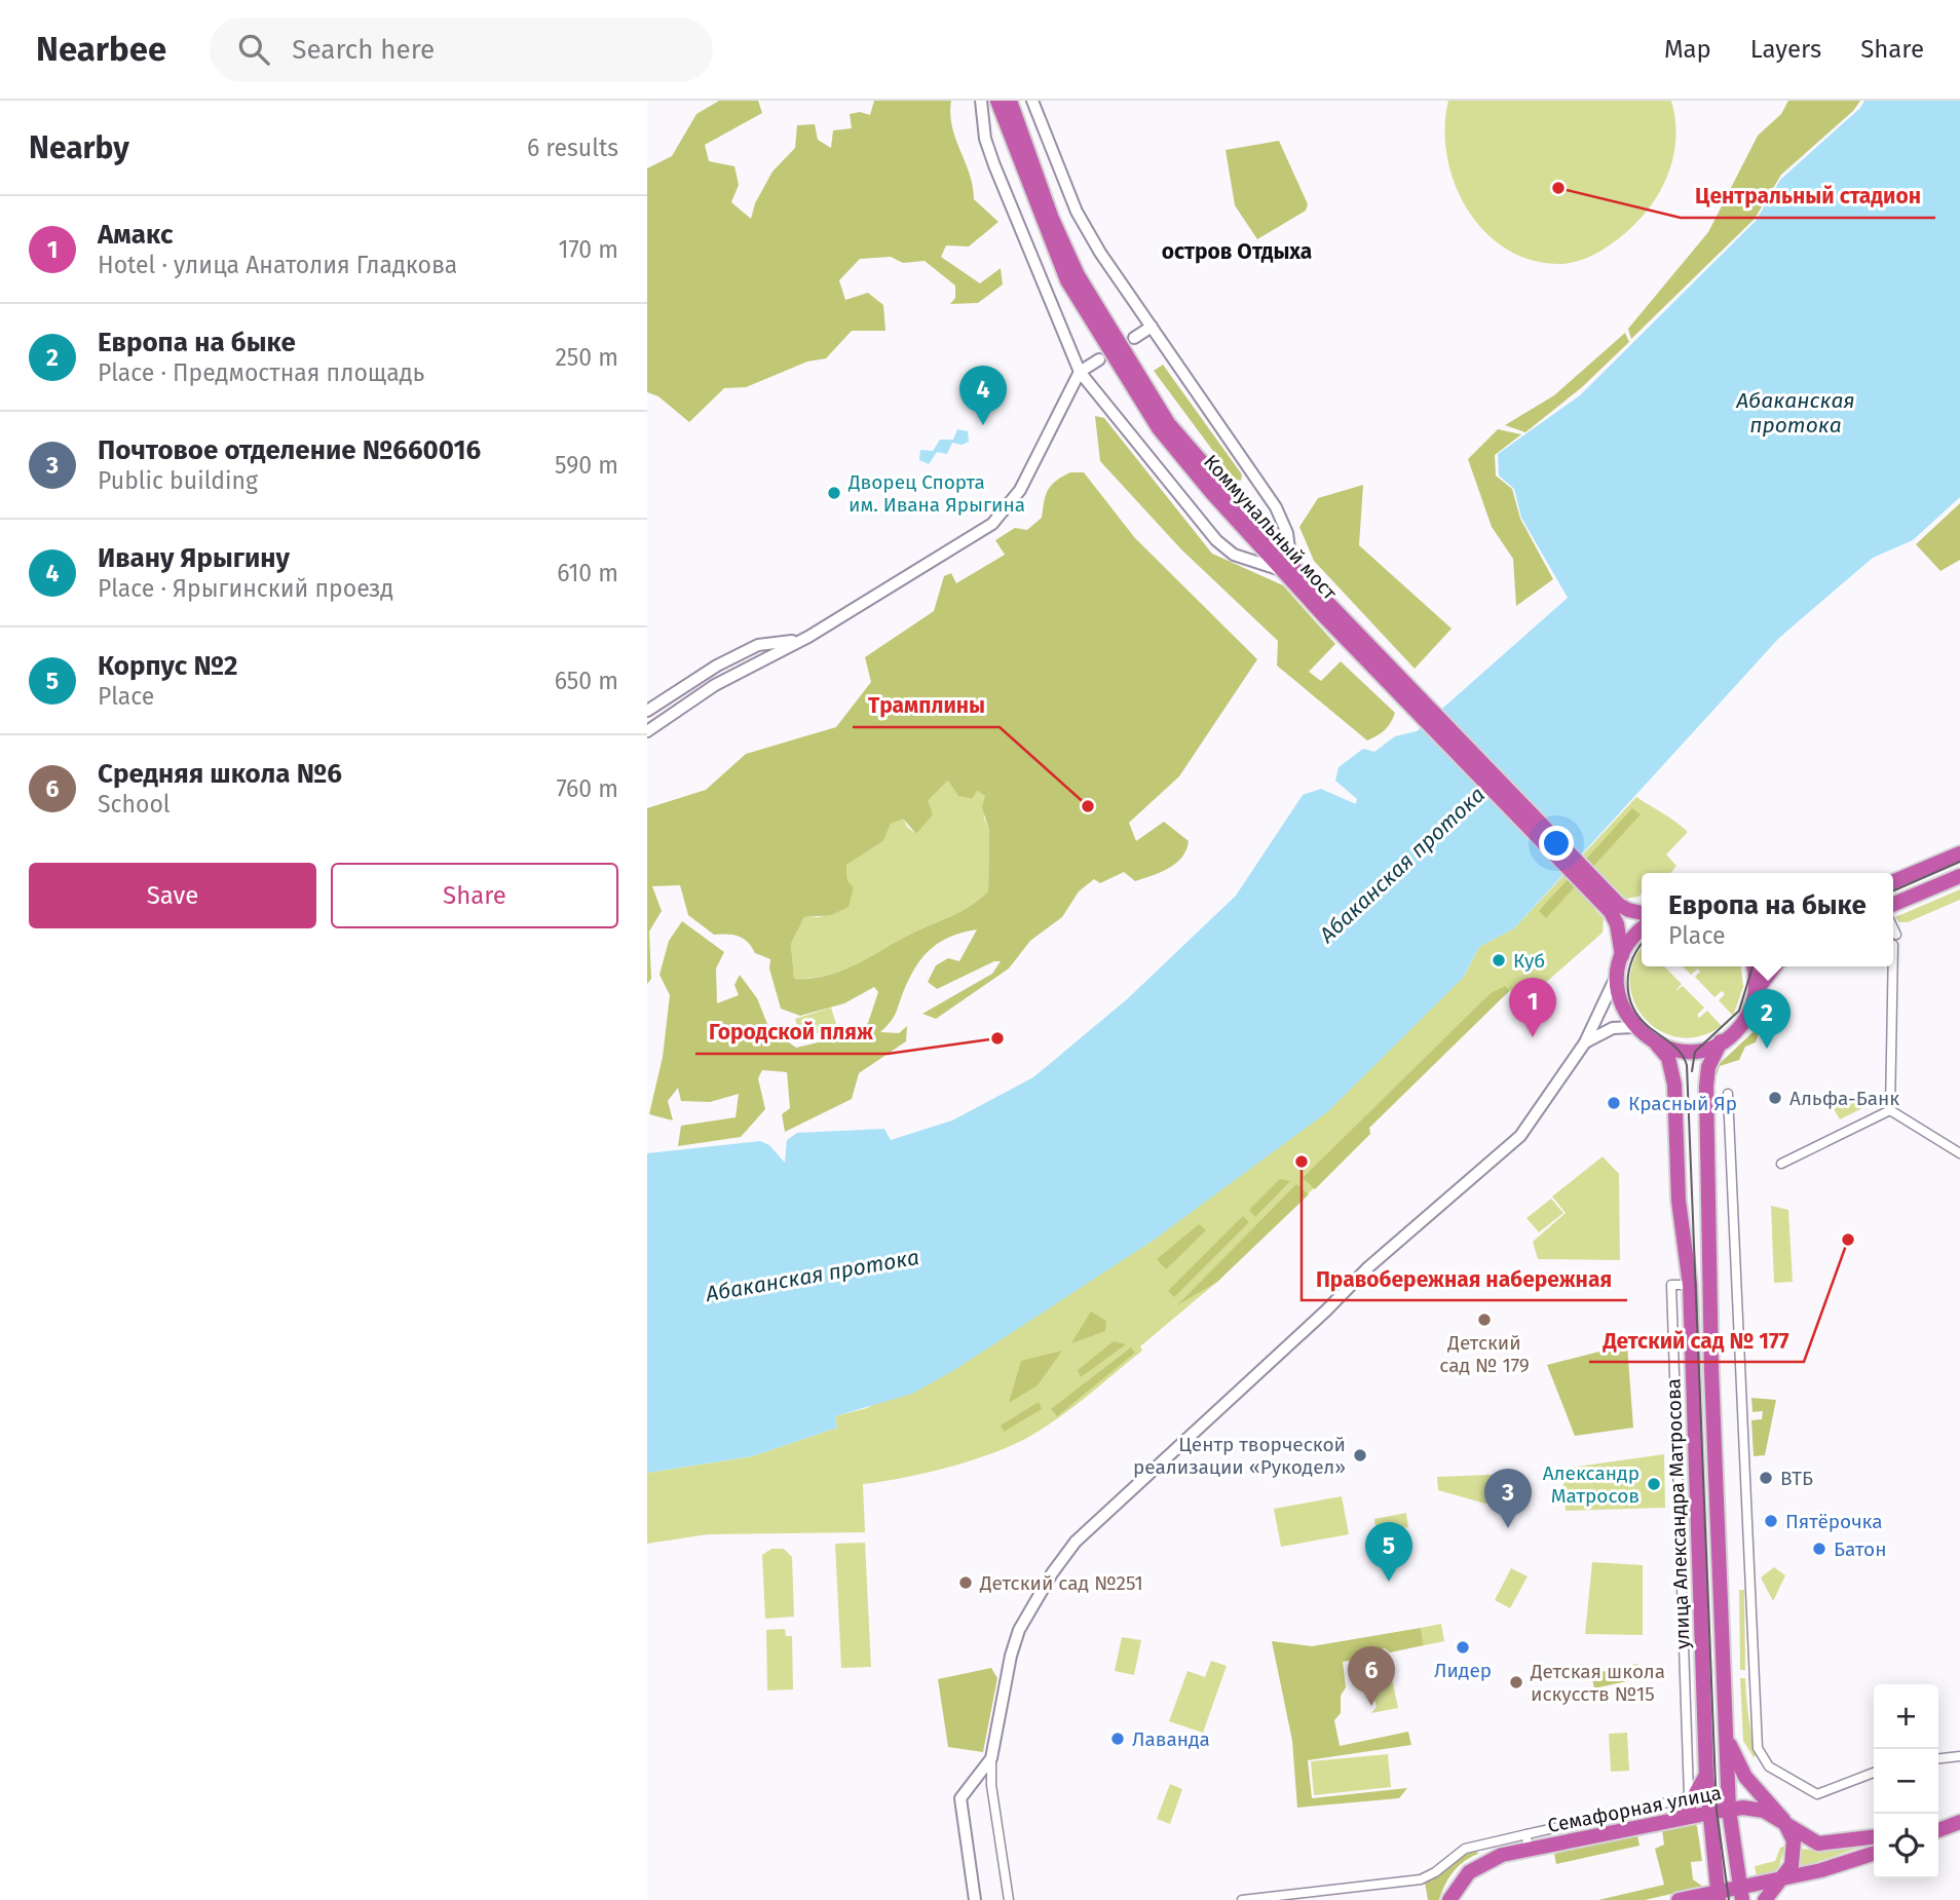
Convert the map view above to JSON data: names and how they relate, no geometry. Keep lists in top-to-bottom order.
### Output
{
  "streets": {
    "highway": ["Коммунальный мост", "улица Александра Матросова", "Семафорная улица"]
  },
  "crossings": [
    ["улица Александра Матросова", "Семафорная улица"]
  ],
  "districts": ["остров Отдыха"],
  "water": ["Абаканская протока"],
  "places": [
    "Центральный стадион",
    "Дворец Спорта им. Ивана Ярыгина",
    "Трамплины",
    "Куб",
    "Городской пляж",
    "Альфа-Банк",
    "Красный Яр",
    "Правобережная набережная",
    "Детский сад № 177",
    "Детский сад № 179",
    "Центр творческой реализации «Рукодел»",
    "ВТБ",
    "Александр Матросов",
    "Пятёрочка",
    "Батон",
    "Детский сад №251",
    "Лидер",
    "Детская школа искусств №15",
    "Лаванда"
  ],
  "page": {
    "header": "Nearbee",
    "search": "Search here",
    "nav": ["Map", "Layers", "Share"],
    "heading": ["Nearby", "6 results"],
    "list": [
      {
        "mark": "1",
        "name": "Амакс",
        "note": "Hotel · улица Анатолия Гладкова",
        "value": "170 m"
      },
      {
        "mark": "2",
        "name": "Европа на быке",
        "note": "Place · Предмостная площадь",
        "value": "250 m"
      },
      {
        "mark": "3",
        "name": "Почтовое отделение №660016",
        "note": "Public building",
        "value": "590 m"
      },
      {
        "mark": "4",
        "name": "Ивану Ярыгину",
        "note": "Place · Ярыгинский проезд",
        "value": "610 m"
      },
      {
        "mark": "5",
        "name": "Корпус №2",
        "note": "Place",
        "value": "650 m"
      },
      {
        "mark": "6",
        "name": "Средняя школа №6",
        "note": "School",
        "value": "760 m"
      }
    ],
    "pins": [
      "4",
      "1",
      "2",
      "3",
      "5",
      "6"
    ],
    "buttons": ["Save", "Share"],
    "popup": ["Европа на быке", "Place"],
    "map_buttons": ["+", "−"]
  }
}
